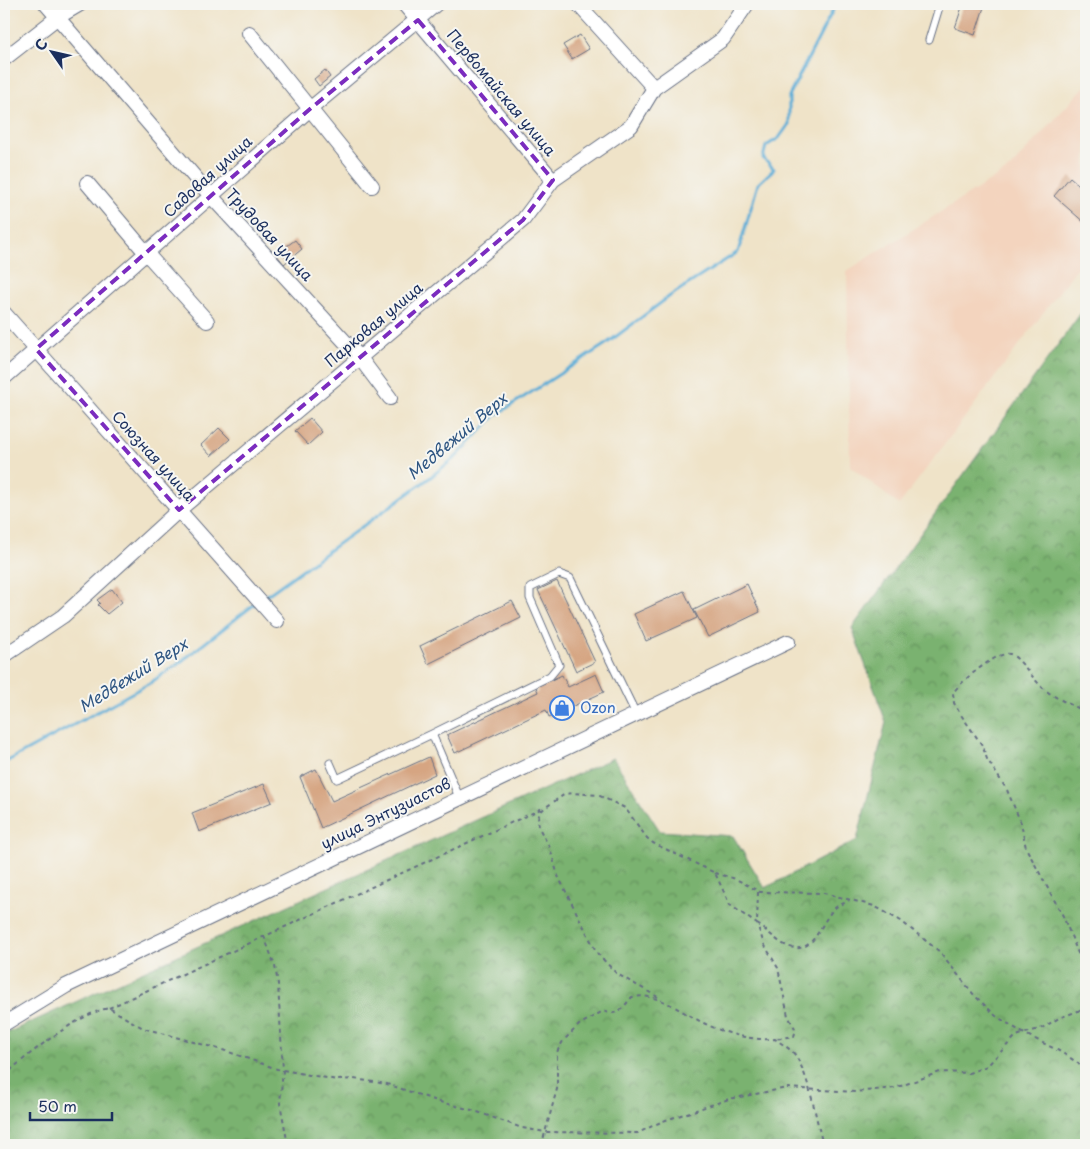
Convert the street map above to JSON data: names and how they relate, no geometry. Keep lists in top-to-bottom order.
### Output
{
  "streets": {
    "street": [
      "Первомайская улица",
      "Садовая улица",
      "Трудовая улица",
      "Парковая улица",
      "Союзная улица",
      "улица Энтузиастов"
    ]
  },
  "crossings": [
    ["Первомайская улица", "Садовая улица"],
    ["Первомайская улица", "Парковая улица"],
    ["Садовая улица", "Трудовая улица"],
    ["Садовая улица", "Союзная улица"],
    ["Трудовая улица", "Парковая улица"],
    ["Парковая улица", "Союзная улица"]
  ],
  "water": ["Медвежий Верх"],
  "places": {
    "shop": ["Ozon"]
  },
  "scale_bar": "50 m",
  "north": "top left"
}
